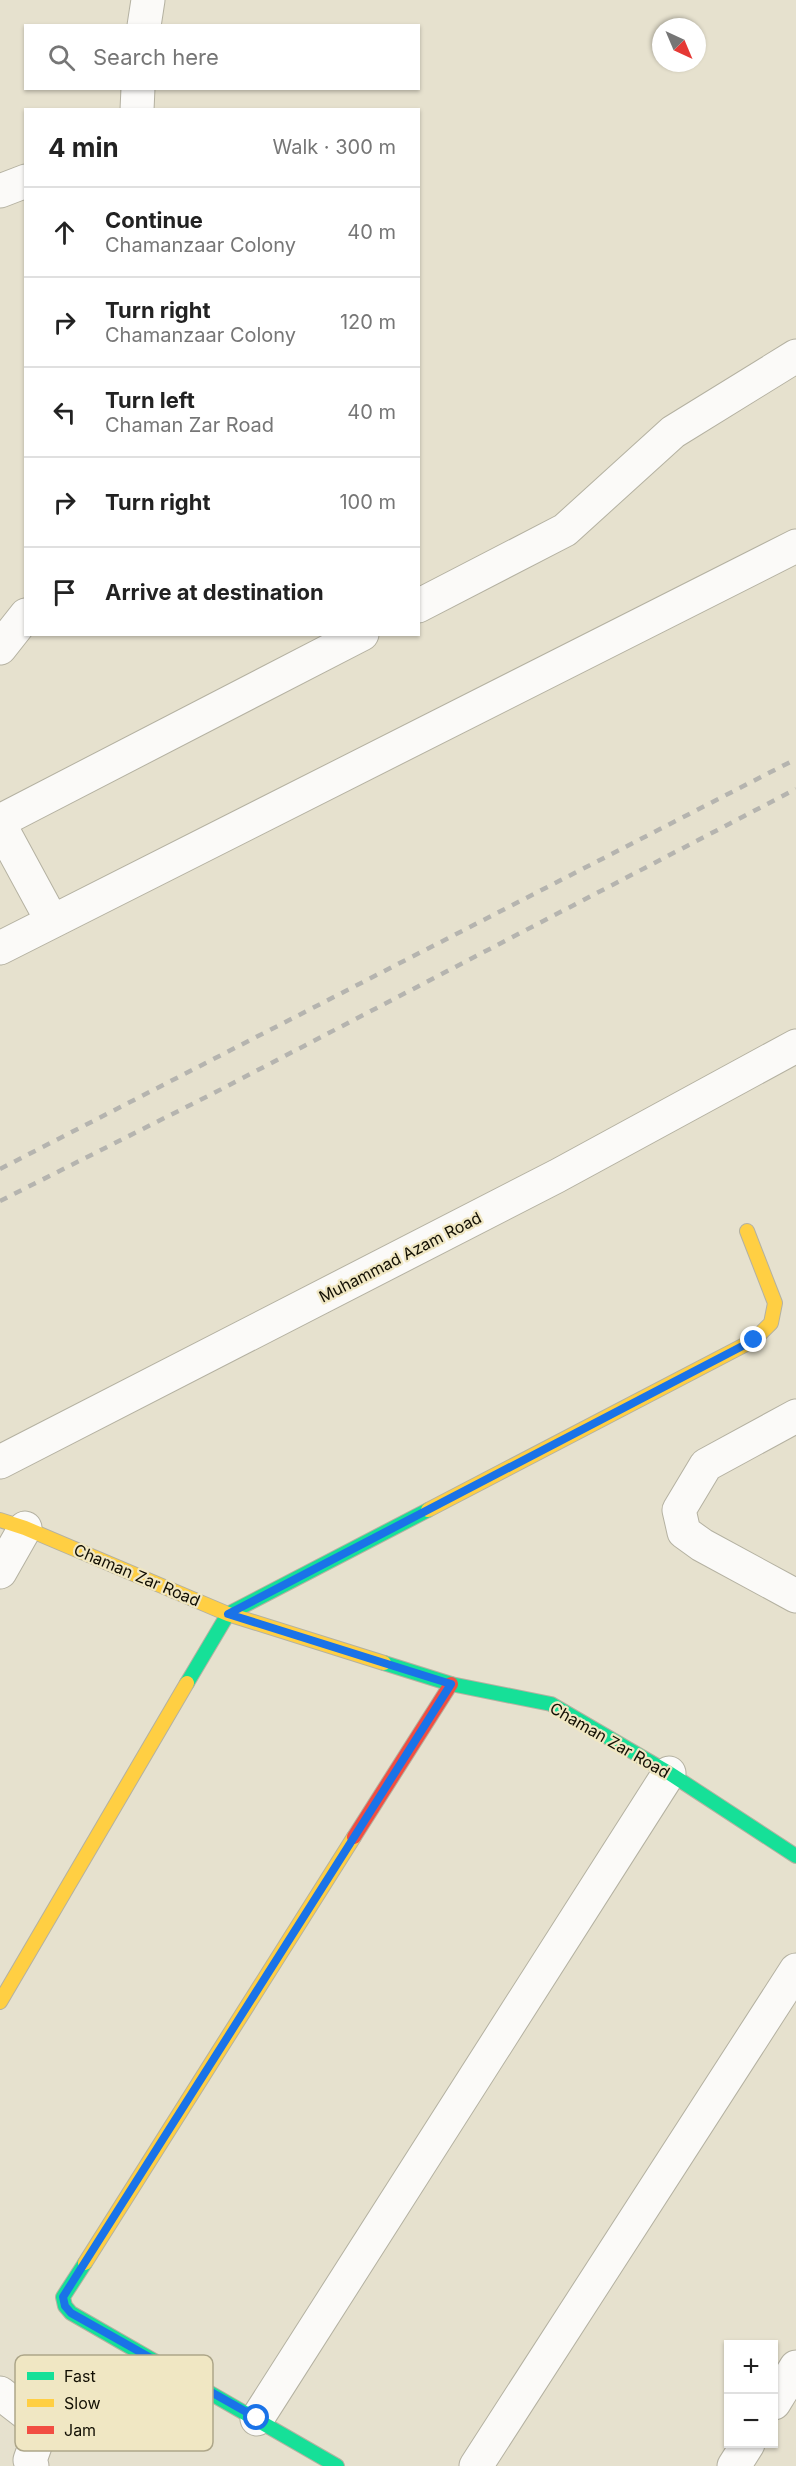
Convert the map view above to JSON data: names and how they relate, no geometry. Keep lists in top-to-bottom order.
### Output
{
  "streets": {
    "street": ["Muhammad Azam Road", "Chaman Zar Road"]
  },
  "legend": ["Fast", "Slow", "Jam"],
  "north": "bottom right",
  "page": {
    "search": "Search here",
    "heading": ["4 min", "Walk · 300 m"],
    "list": [
      ["Continue", "Chamanzaar Colony", "40 m"],
      ["Turn right", "Chamanzaar Colony", "120 m"],
      ["Turn left", "Chaman Zar Road", "40 m"],
      ["Turn right", "100 m"],
      "Arrive at destination"
    ],
    "map_buttons": ["+", "−"]
  }
}
